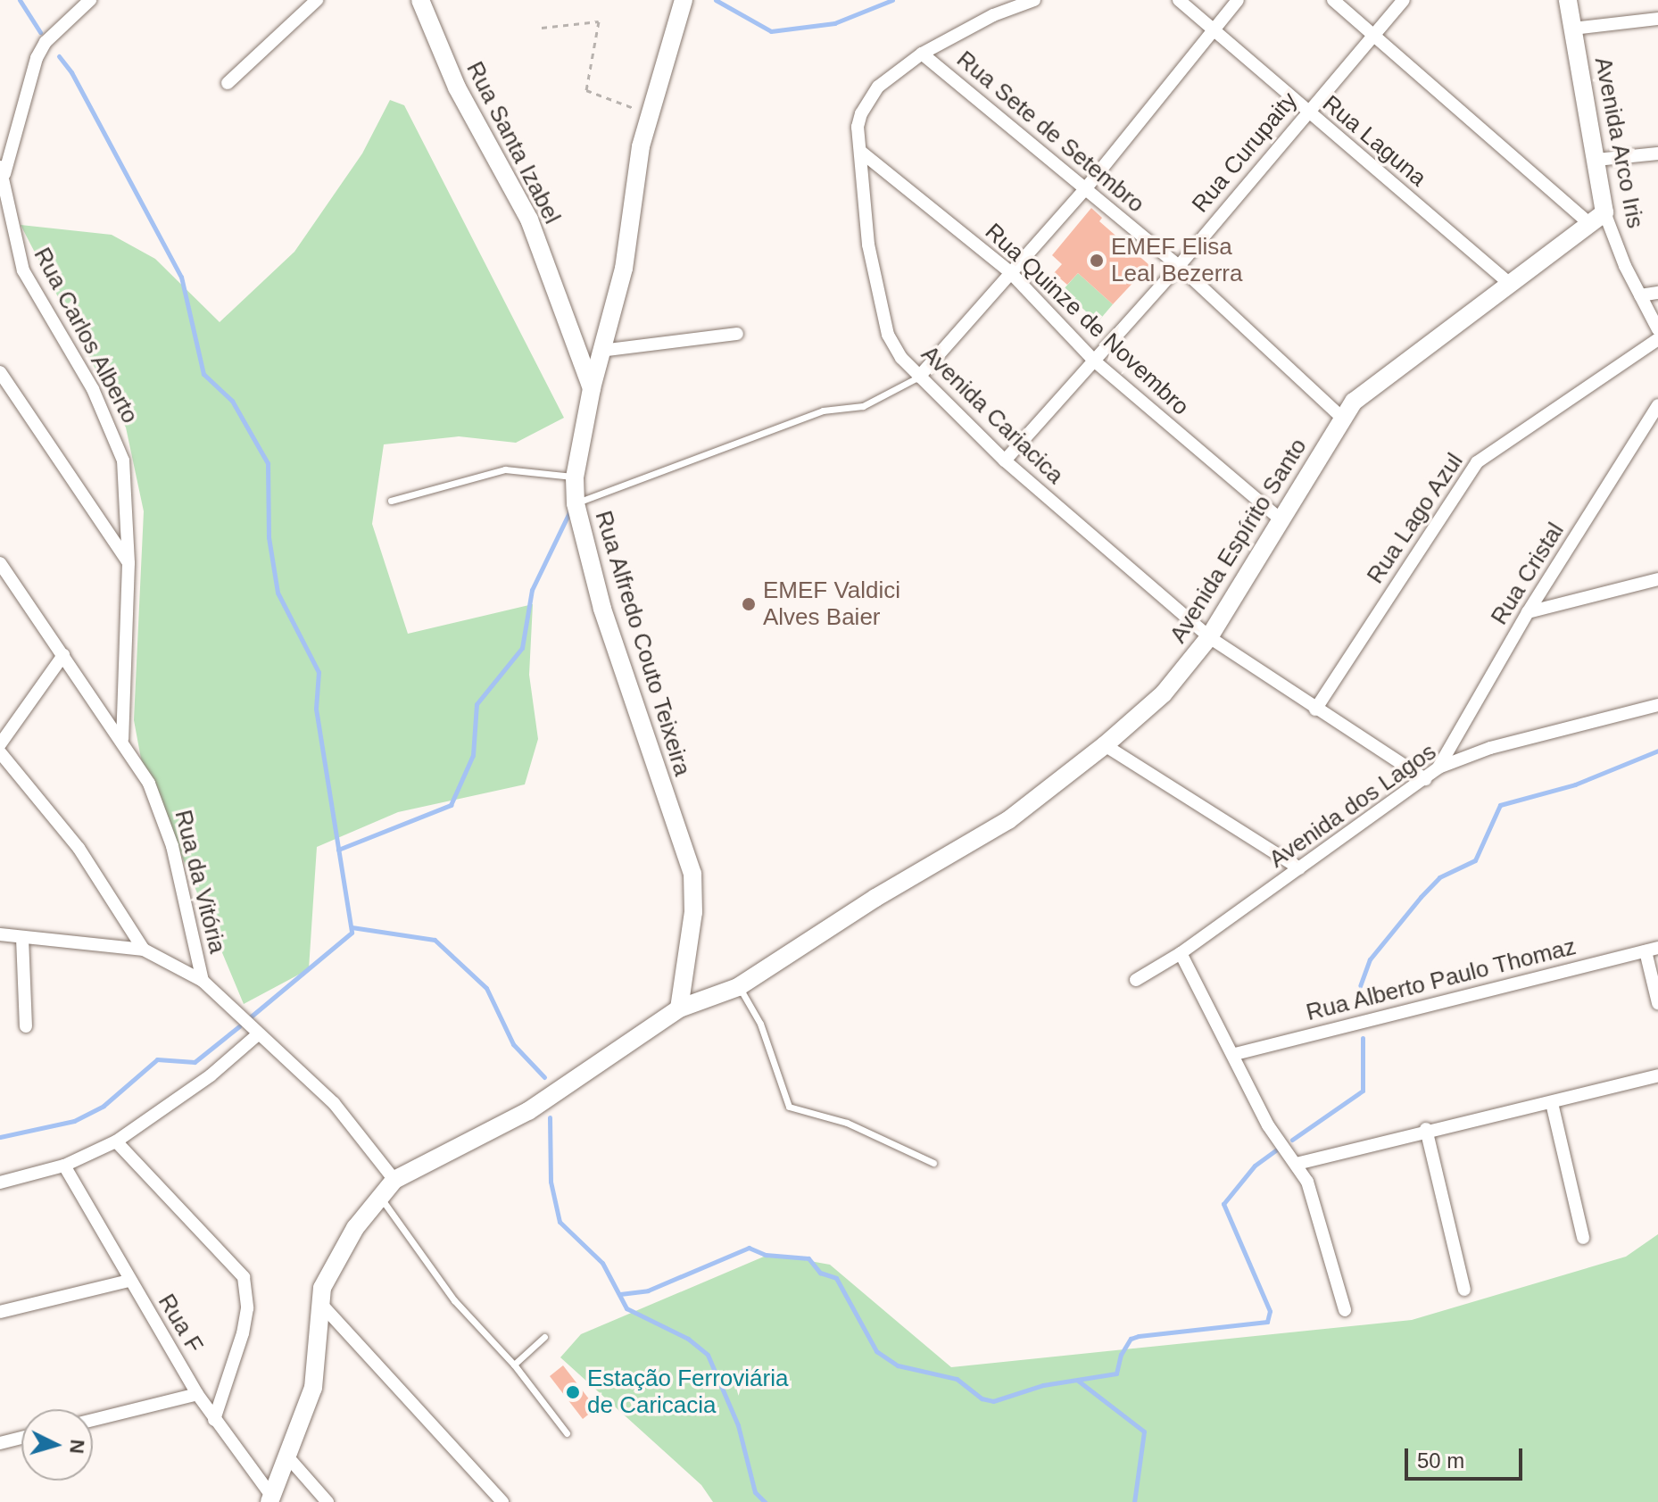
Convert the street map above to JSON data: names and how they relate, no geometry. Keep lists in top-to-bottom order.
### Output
{
  "streets": {
    "street": [
      "Rua Sete de Setembro",
      "Rua Laguna",
      "Rua Santa Izabel",
      "Avenida Arco Iris",
      "Rua Curupaity",
      "Rua Quinze de Novembro",
      "Rua Carlos Alberto",
      "Avenida Cariacica",
      "Rua Lago Azul",
      "Avenida Espírito Santo",
      "Rua Cristal",
      "Rua Alfredo Couto Teixeira",
      "Avenida dos Lagos",
      "Rua da Vitória",
      "Rua Alberto Paulo Thomaz",
      "Rua F"
    ]
  },
  "crossings": [
    ["Rua Sete de Setembro", "Rua Curupaity"],
    ["Rua Sete de Setembro", "Avenida Cariacica"],
    ["Rua Sete de Setembro", "Avenida Espírito Santo"],
    ["Rua Laguna", "Rua Curupaity"],
    ["Rua Laguna", "Avenida Espírito Santo"],
    ["Rua Santa Izabel", "Rua Alfredo Couto Teixeira"],
    ["Avenida Arco Iris", "Avenida Espírito Santo"],
    ["Rua Curupaity", "Rua Quinze de Novembro"],
    ["Rua Curupaity", "Avenida Cariacica"],
    ["Rua Quinze de Novembro", "Avenida Cariacica"],
    ["Rua Quinze de Novembro", "Avenida Espírito Santo"],
    ["Rua Carlos Alberto", "Rua da Vitória"],
    ["Avenida Cariacica", "Rua Lago Azul"],
    ["Avenida Cariacica", "Avenida Espírito Santo"],
    ["Avenida Cariacica", "Avenida dos Lagos"],
    ["Avenida Espírito Santo", "Rua Alfredo Couto Teixeira"],
    ["Avenida Espírito Santo", "Rua da Vitória"],
    ["Rua Cristal", "Avenida dos Lagos"]
  ],
  "places": ["EMEF Elisa Leal Bezerra", "EMEF Valdici Alves Baier", "Estação Ferroviária de Caricacia"],
  "scale_bar": "50 m",
  "north": "right"
}
